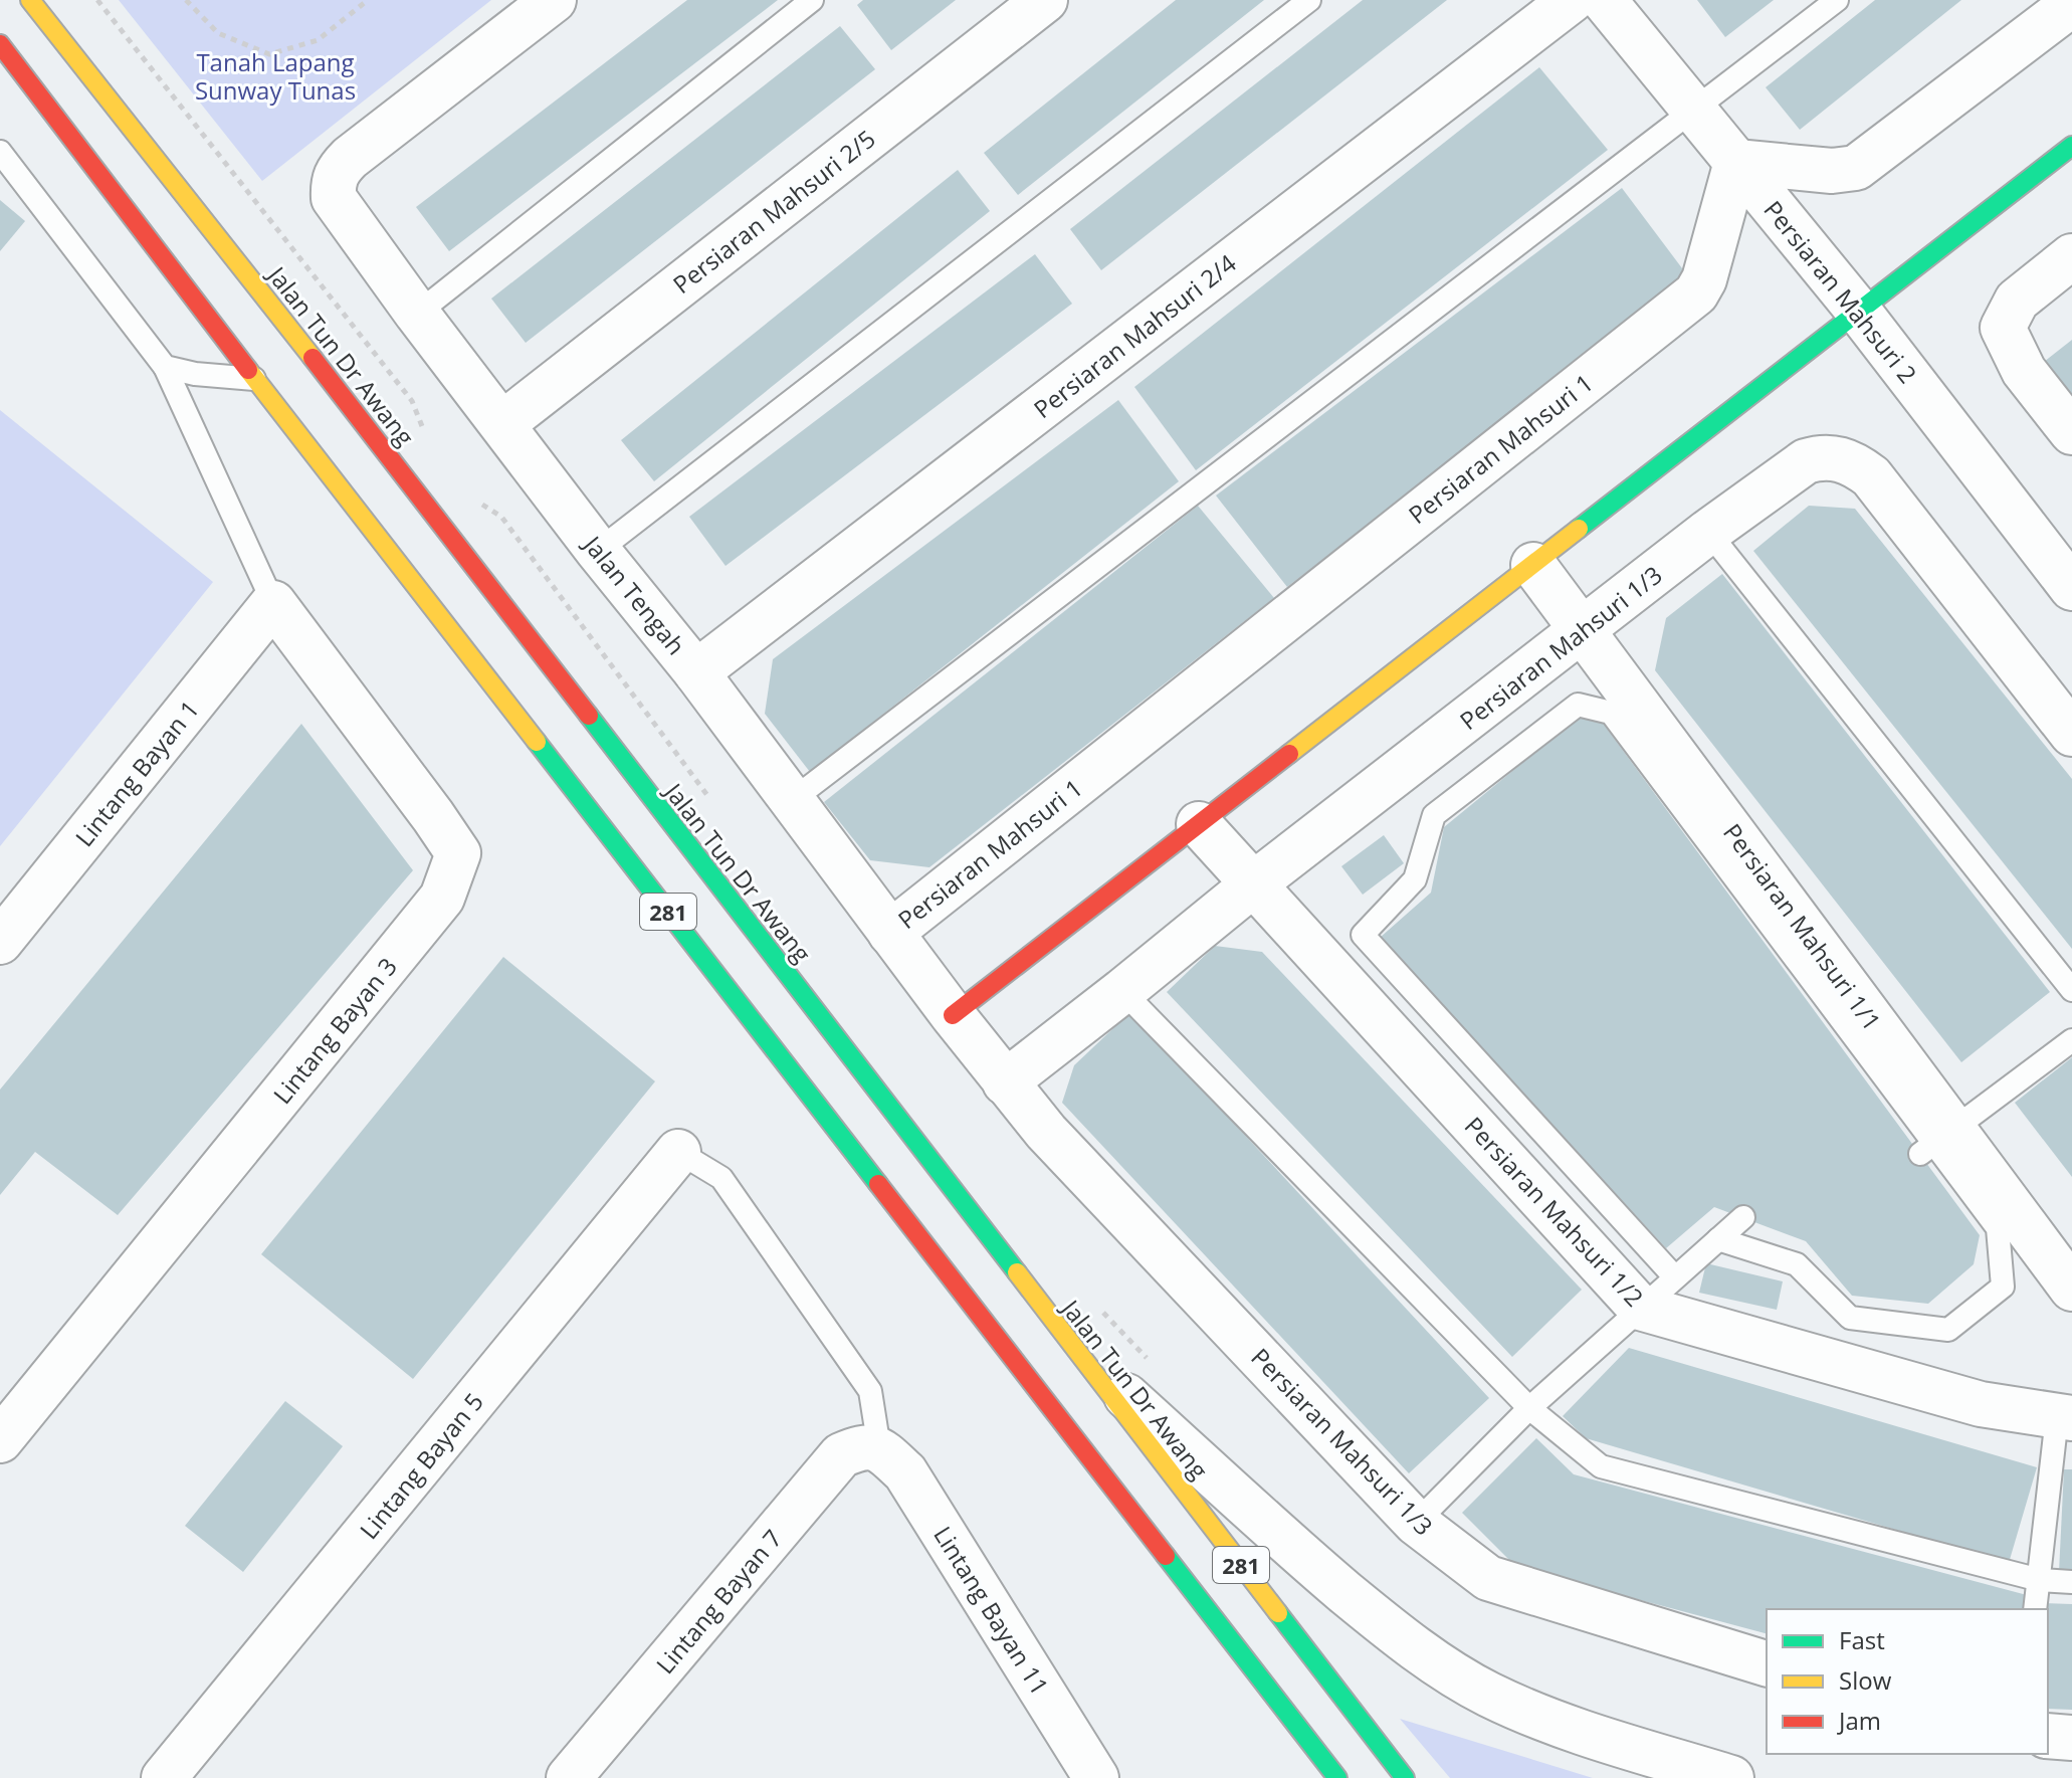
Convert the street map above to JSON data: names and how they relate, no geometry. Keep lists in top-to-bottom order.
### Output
{
  "streets": {
    "main road": ["Jalan Tun Dr Awang", "281"],
    "street": [
      "Persiaran Mahsuri 2/5",
      "Persiaran Mahsuri 2",
      "Persiaran Mahsuri 2/4",
      "Persiaran Mahsuri 1",
      "Jalan Tengah",
      "Persiaran Mahsuri 1/3",
      "Lintang Bayan 1",
      "Persiaran Mahsuri 1/1",
      "Lintang Bayan 3",
      "Persiaran Mahsuri 1/2",
      "Lintang Bayan 5",
      "Lintang Bayan 7",
      "Lintang Bayan 11"
    ]
  },
  "crossings": [
    ["Persiaran Mahsuri 2/5", "Jalan Tengah"],
    ["Persiaran Mahsuri 2", "Persiaran Mahsuri 1"],
    ["Persiaran Mahsuri 2/4", "Jalan Tengah"],
    ["Persiaran Mahsuri 1", "Jalan Tengah"],
    ["Jalan Tengah", "Persiaran Mahsuri 1/3"],
    ["Persiaran Mahsuri 1/3", "Persiaran Mahsuri 1/1"],
    ["Persiaran Mahsuri 1/3", "Persiaran Mahsuri 1/2"],
    ["Lintang Bayan 1", "Lintang Bayan 3"],
    ["Lintang Bayan 7", "Lintang Bayan 11"]
  ],
  "parks": ["Tanah Lapang Sunway Tunas"],
  "legend": ["Fast", "Slow", "Jam"]
}
